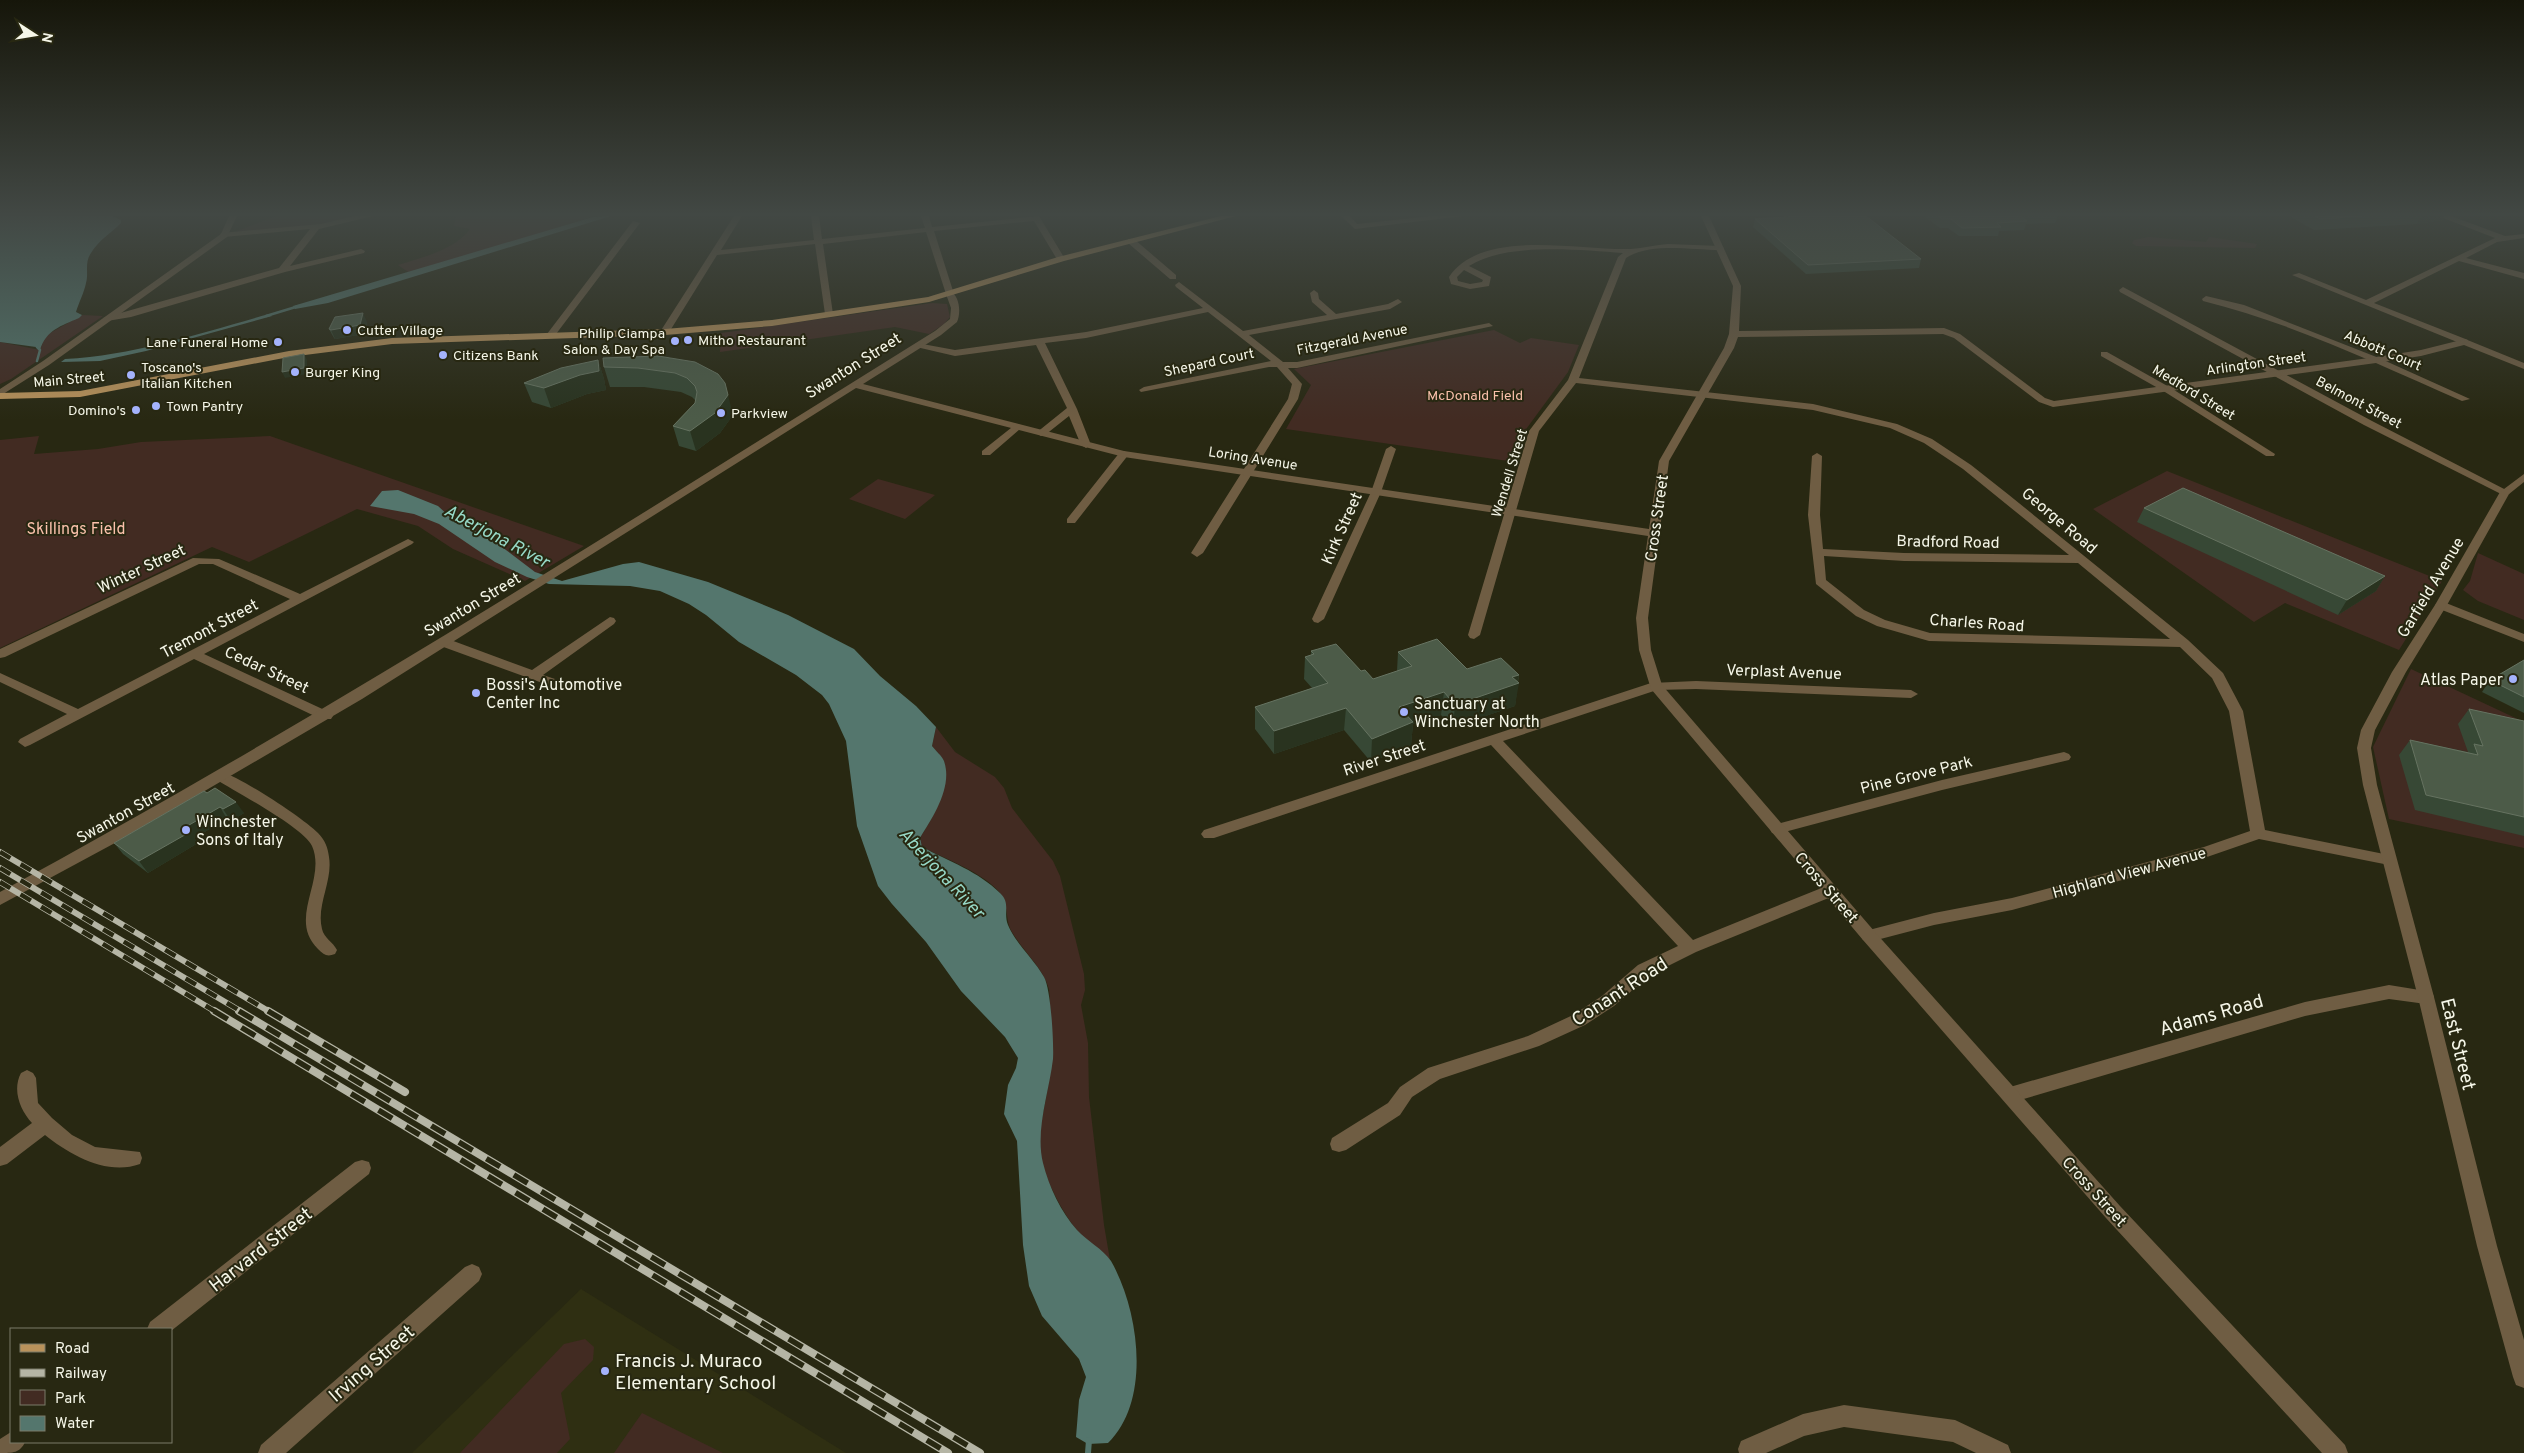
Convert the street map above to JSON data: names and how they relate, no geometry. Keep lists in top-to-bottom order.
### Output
{
  "streets": {
    "main road": ["Main Street"],
    "street": [
      "Fitzgerald Avenue",
      "Abbott Court",
      "Shepard Court",
      "Arlington Street",
      "Swanton Street",
      "Medford Street",
      "Belmont Street",
      "Loring Avenue",
      "Wendell Street",
      "Cross Street",
      "George Road",
      "Kirk Street",
      "Bradford Road",
      "Winter Street",
      "Garfield Avenue",
      "Charles Road",
      "Tremont Street",
      "Cedar Street",
      "Verplast Avenue",
      "River Street",
      "Pine Grove Park",
      "Highland View Avenue",
      "Conant Road",
      "Adams Road",
      "East Street",
      "Harvard Street",
      "Irving Street"
    ]
  },
  "crossings": [
    ["Fitzgerald Avenue", "Shepard Court"],
    ["Abbott Court", "Arlington Street"],
    ["Arlington Street", "Medford Street"],
    ["Arlington Street", "Belmont Street"],
    ["Arlington Street", "Cross Street"],
    ["Swanton Street", "Main Street"],
    ["Swanton Street", "Loring Avenue"],
    ["Swanton Street", "Cedar Street"],
    ["Belmont Street", "Garfield Avenue"],
    ["Loring Avenue", "Wendell Street"],
    ["Loring Avenue", "Cross Street"],
    ["Loring Avenue", "Kirk Street"],
    ["Cross Street", "George Road"],
    ["Cross Street", "Verplast Avenue"],
    ["Cross Street", "River Street"],
    ["Cross Street", "Pine Grove Park"],
    ["Cross Street", "Highland View Avenue"],
    ["Cross Street", "Conant Road"],
    ["Cross Street", "Adams Road"],
    ["George Road", "Bradford Road"],
    ["George Road", "Charles Road"],
    ["George Road", "Highland View Avenue"],
    ["Bradford Road", "Charles Road"],
    ["Winter Street", "Tremont Street"],
    ["Garfield Avenue", "East Street"],
    ["Tremont Street", "Cedar Street"],
    ["Verplast Avenue", "River Street"],
    ["Adams Road", "East Street"]
  ],
  "water": ["Aberjona River"],
  "parks": ["McDonald Field", "Skillings Field"],
  "places": [
    "Cutter Village",
    "Mitho Restaurant",
    "Philip Ciampa Salon & Day Spa",
    "Lane Funeral Home",
    "Citizens Bank",
    "Burger King",
    "Toscano's Italian Kitchen",
    "Town Pantry",
    "Domino's",
    "Parkview",
    "Atlas Paper",
    "Bossi's Automotive Center Inc",
    "Sanctuary at Winchester North",
    "Winchester Sons of Italy",
    "Francis J. Muraco Elementary School"
  ],
  "legend": [
    "Road",
    "Railway",
    "Park",
    "Water"
  ],
  "north": "right"
}
